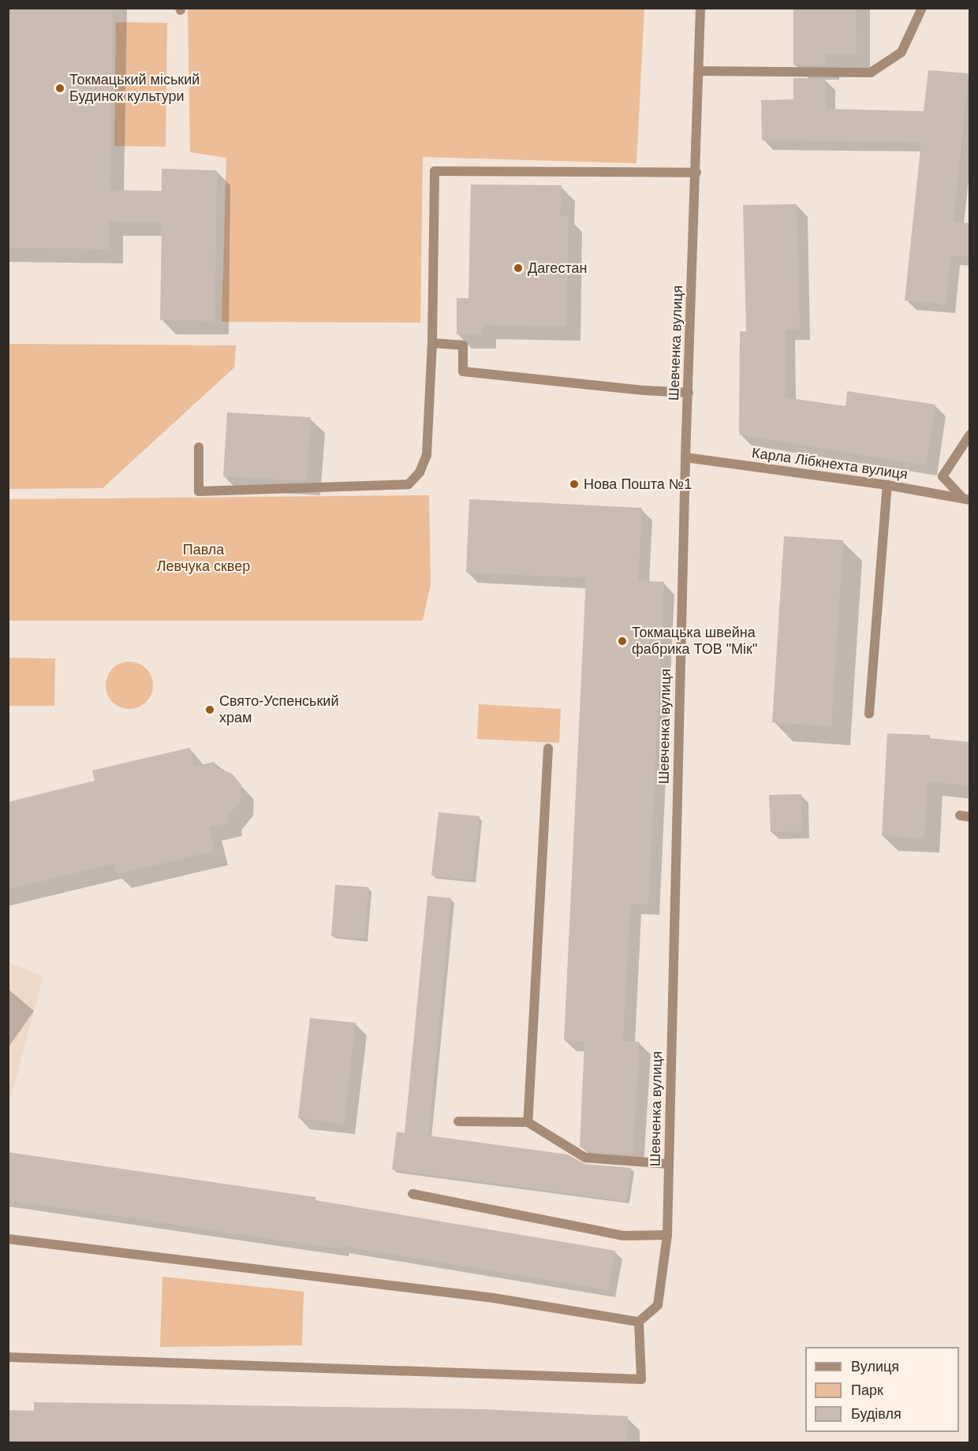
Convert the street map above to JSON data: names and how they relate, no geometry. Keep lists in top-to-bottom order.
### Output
{
  "streets": {
    "street": ["Шевченка вулиця", "Карла Лібкнехта вулиця"]
  },
  "crossings": [
    ["Шевченка вулиця", "Карла Лібкнехта вулиця"]
  ],
  "parks": ["Павла Левчука сквер"],
  "places": [
    "Токмацький міський Будинок культури",
    "Дагестан",
    "Нова Пошта №1",
    "Токмацька швейна фабрика ТОВ \"Мік\"",
    "Свято-Успенський храм"
  ],
  "legend": ["Вулиця", "Парк", "Будівля"]
}
